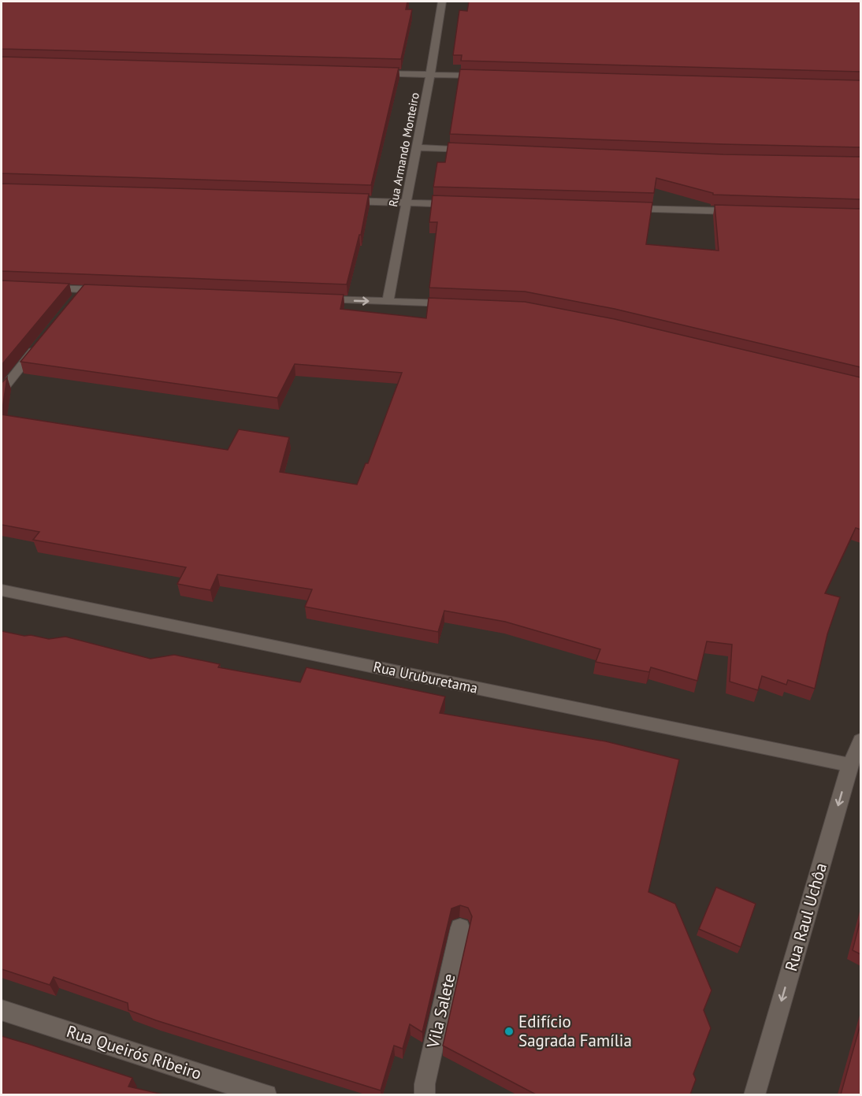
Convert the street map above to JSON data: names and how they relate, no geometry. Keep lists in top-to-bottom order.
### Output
{
  "streets": {
    "street": [
      "Rua Armando Monteiro",
      "Rua Uruburetama",
      "Rua Raul Uchôa",
      "Vila Salete",
      "Rua Queirós Ribeiro"
    ]
  },
  "crossings": [
    ["Rua Uruburetama", "Rua Raul Uchôa"]
  ],
  "one_way": ["Rua Raul Uchôa"],
  "places": ["Edifício Sagrada Família"]
}
